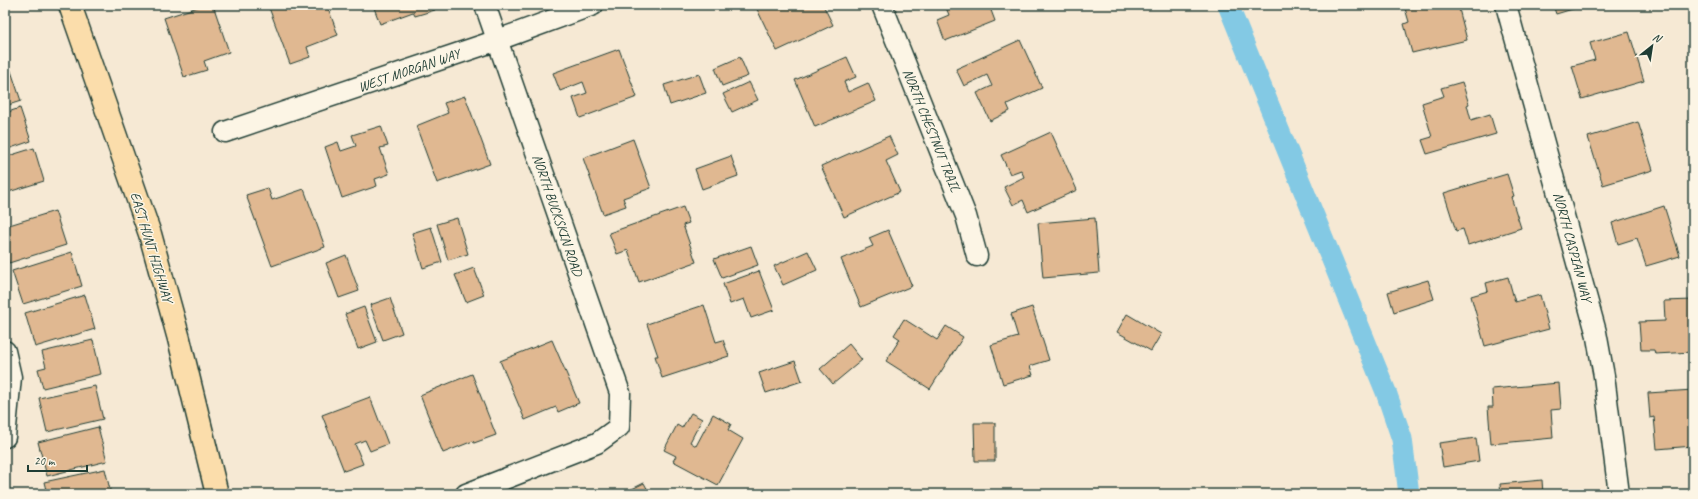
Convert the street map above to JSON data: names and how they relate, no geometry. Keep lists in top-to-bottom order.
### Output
{
  "streets": {
    "main road": ["EAST HUNT HIGHWAY"],
    "street": [
      "WEST MORGAN WAY",
      "NORTH CHESTNUT TRAIL",
      "NORTH BUCKSKIN ROAD",
      "NORTH CASPIAN WAY"
    ]
  },
  "crossings": [
    ["WEST MORGAN WAY", "NORTH BUCKSKIN ROAD"]
  ],
  "scale_bar": "20 m",
  "north": "top right"
}
